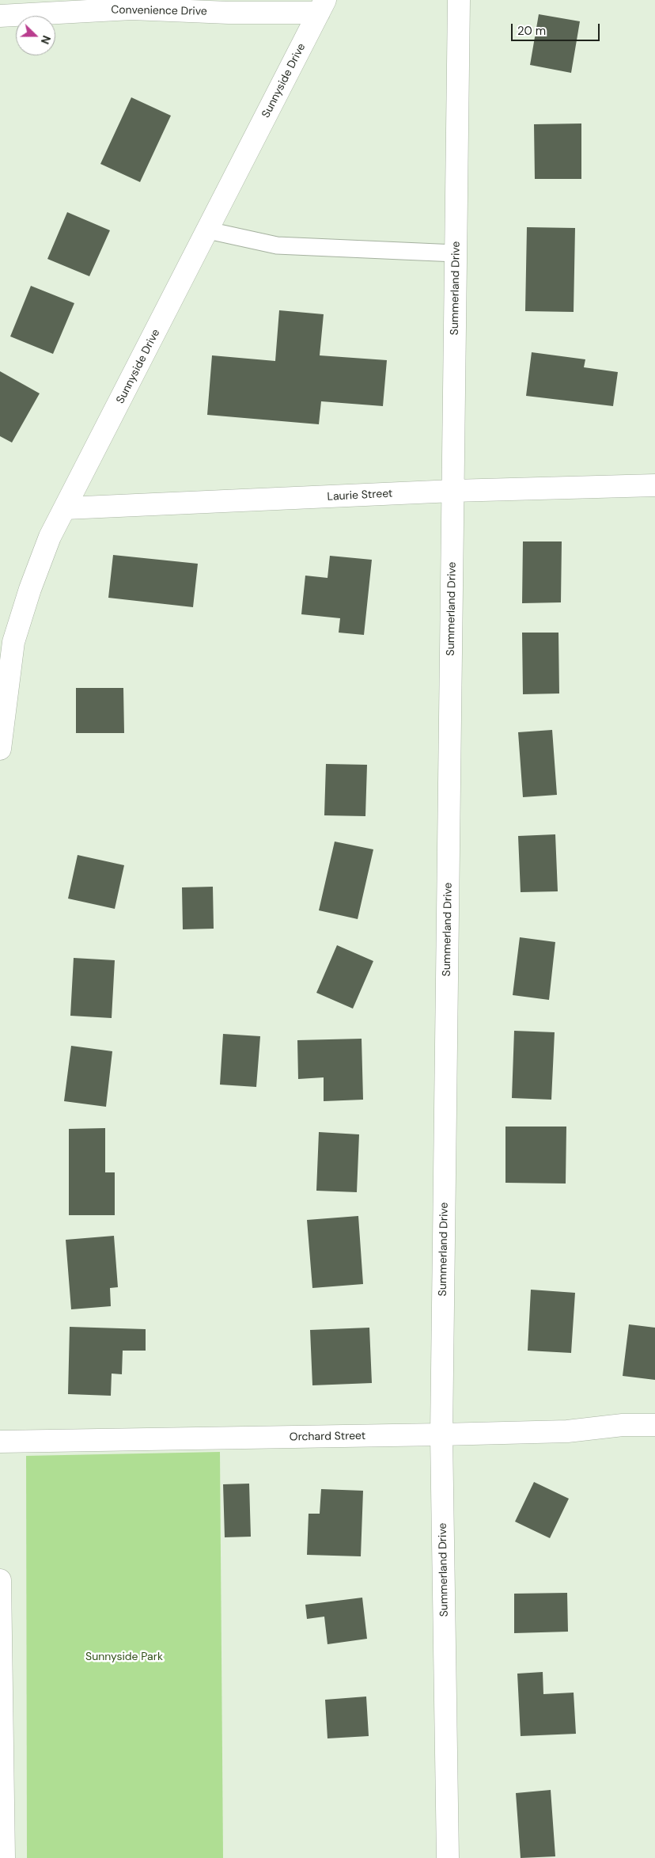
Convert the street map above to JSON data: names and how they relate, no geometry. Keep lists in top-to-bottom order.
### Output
{
  "streets": {
    "street": [
      "Convenience Drive",
      "Sunnyside Drive",
      "Summerland Drive",
      "Laurie Street",
      "Orchard Street"
    ]
  },
  "crossings": [
    ["Convenience Drive", "Sunnyside Drive"],
    ["Sunnyside Drive", "Laurie Street"],
    ["Summerland Drive", "Laurie Street"],
    ["Summerland Drive", "Orchard Street"]
  ],
  "parks": ["Sunnyside Park"],
  "scale_bar": "20 m",
  "north": "right"
}
